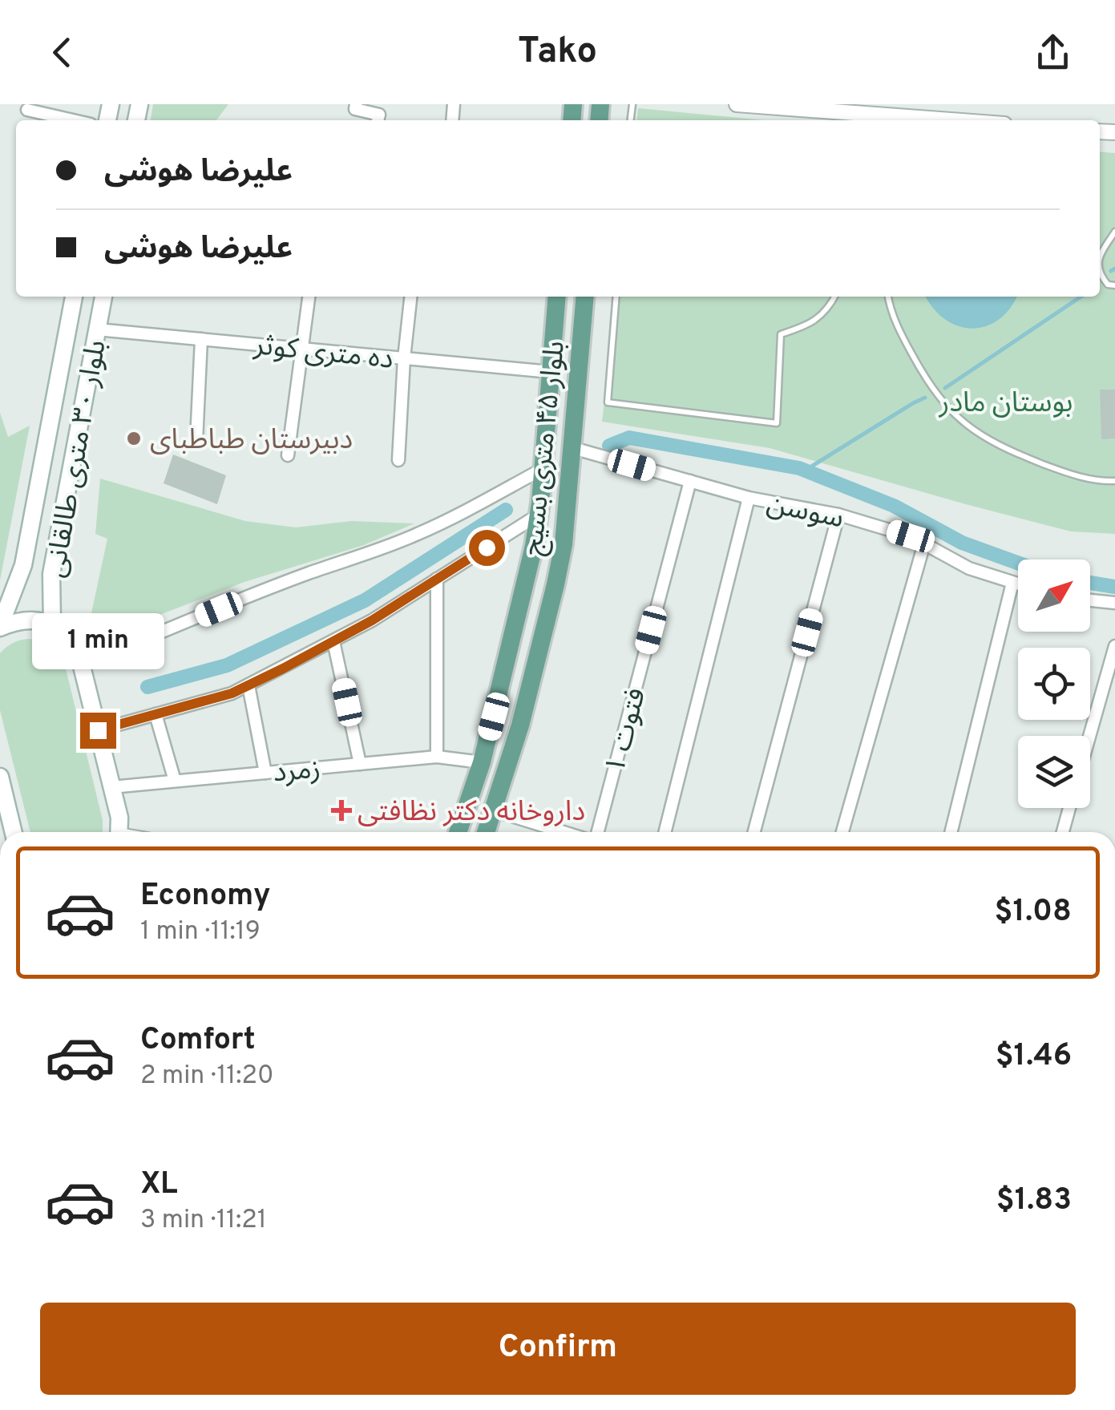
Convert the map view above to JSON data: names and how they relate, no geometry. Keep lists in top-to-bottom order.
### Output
{
  "streets": {
    "main road": ["بلوار ۴۵ متری بسیج", "بلوار ۳۰ متری طالقانی"],
    "street": [
      "ده متری کوثر",
      "سوسن",
      "فتوت ۱",
      "زمرد"
    ]
  },
  "crossings": [
    ["ده متری کوثر", "بلوار ۴۵ متری بسیج"],
    ["ده متری کوثر", "بلوار ۳۰ متری طالقانی"],
    ["بلوار ۴۵ متری بسیج", "سوسن"],
    ["بلوار ۴۵ متری بسیج", "زمرد"],
    ["سوسن", "فتوت ۱"]
  ],
  "parks": ["بوستان مادر"],
  "places": {
    "other": ["دبیرستان طباطبای"],
    "health": ["داروخانه دکتر نظافتی"]
  },
  "north": "top right",
  "page": {
    "header": "Tako",
    "banner": ["علیرضا هوشی", "علیرضا هوشی"],
    "bubble": "1 min",
    "list": [
      {
        "name": "Economy",
        "note": "1 min · 11:19",
        "value": "$1.08"
      },
      {
        "name": "Comfort",
        "note": "2 min · 11:20",
        "value": "$1.46"
      },
      {
        "name": "XL",
        "note": "3 min · 11:21",
        "value": "$1.83"
      }
    ],
    "buttons": "Confirm"
  }
}
